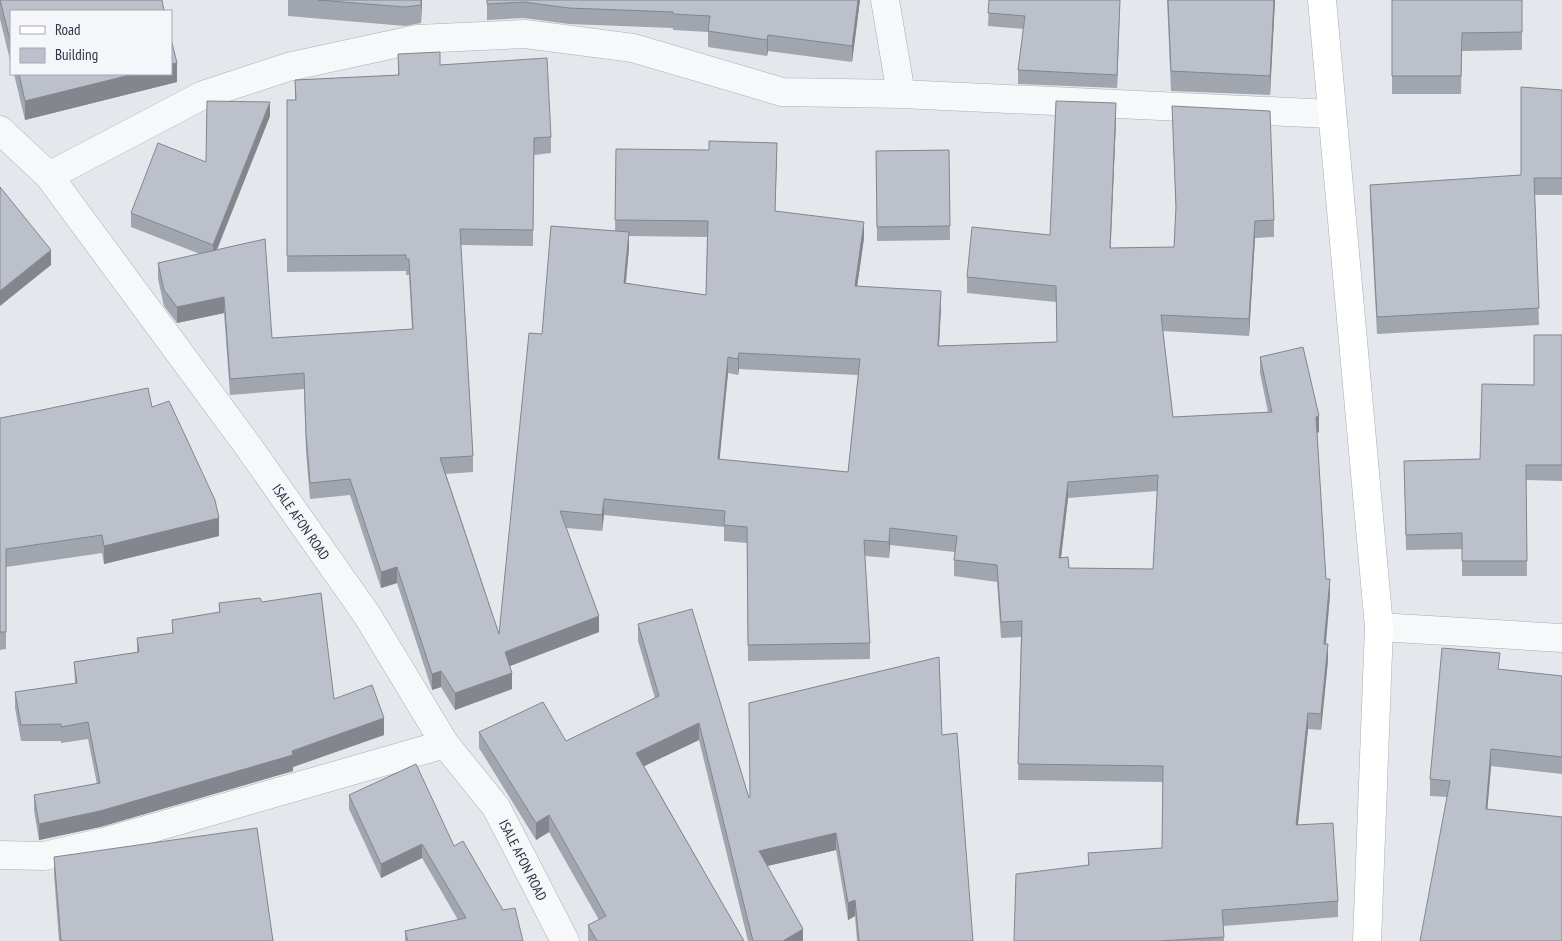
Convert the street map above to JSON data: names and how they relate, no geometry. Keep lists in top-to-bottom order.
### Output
{
  "streets": {
    "street": ["ISALE AFON ROAD"]
  },
  "legend": ["Road", "Building"]
}
